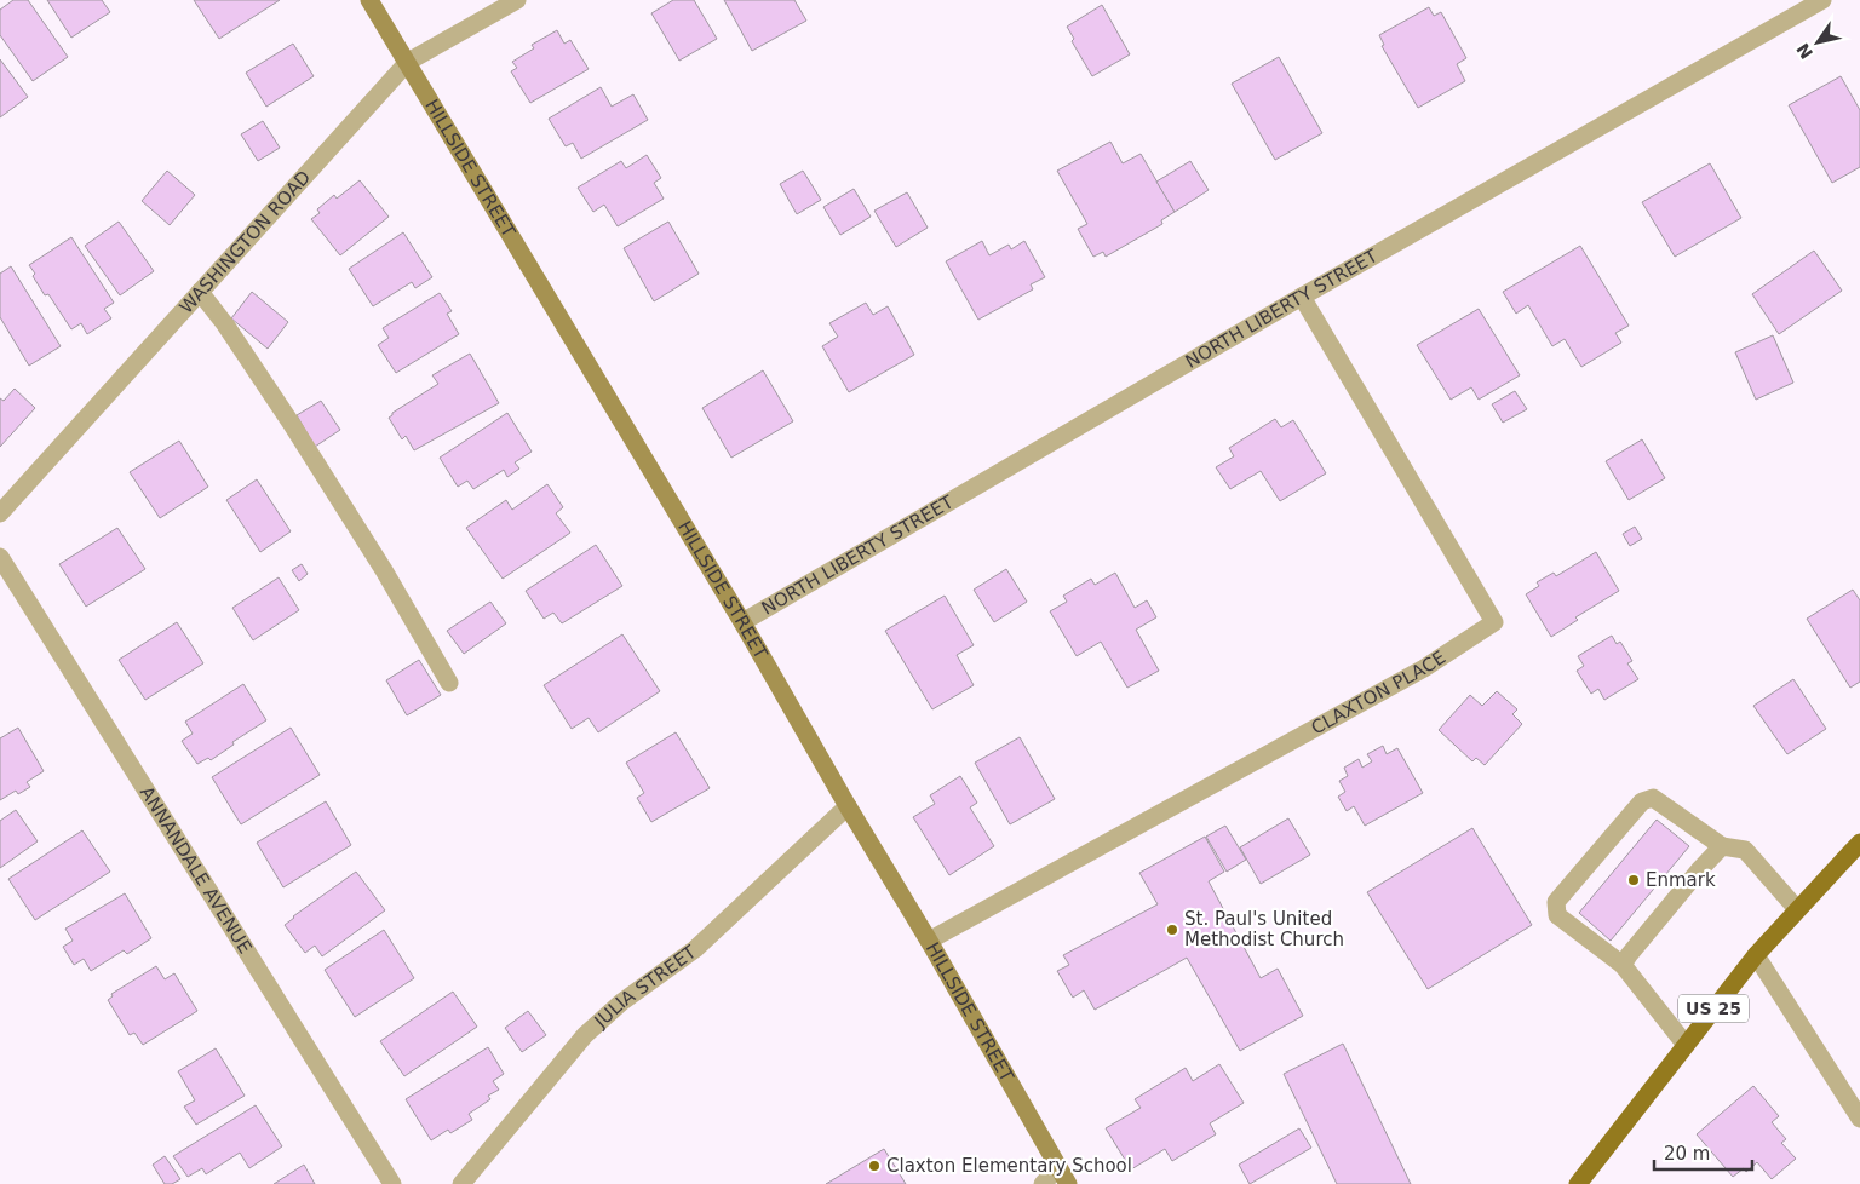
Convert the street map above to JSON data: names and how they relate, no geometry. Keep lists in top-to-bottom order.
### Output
{
  "streets": {
    "main road": ["US 25"],
    "street": [
      "HILLSIDE STREET",
      "WASHINGTON ROAD",
      "NORTH LIBERTY STREET",
      "CLAXTON PLACE",
      "ANNANDALE AVENUE",
      "JULIA STREET"
    ]
  },
  "crossings": [
    ["HILLSIDE STREET", "WASHINGTON ROAD"],
    ["HILLSIDE STREET", "NORTH LIBERTY STREET"],
    ["HILLSIDE STREET", "CLAXTON PLACE"],
    ["HILLSIDE STREET", "JULIA STREET"],
    ["NORTH LIBERTY STREET", "CLAXTON PLACE"]
  ],
  "places": ["Enmark", "St. Paul's United Methodist Church", "Claxton Elementary School"],
  "scale_bar": "20 m",
  "north": "bottom left"
}
